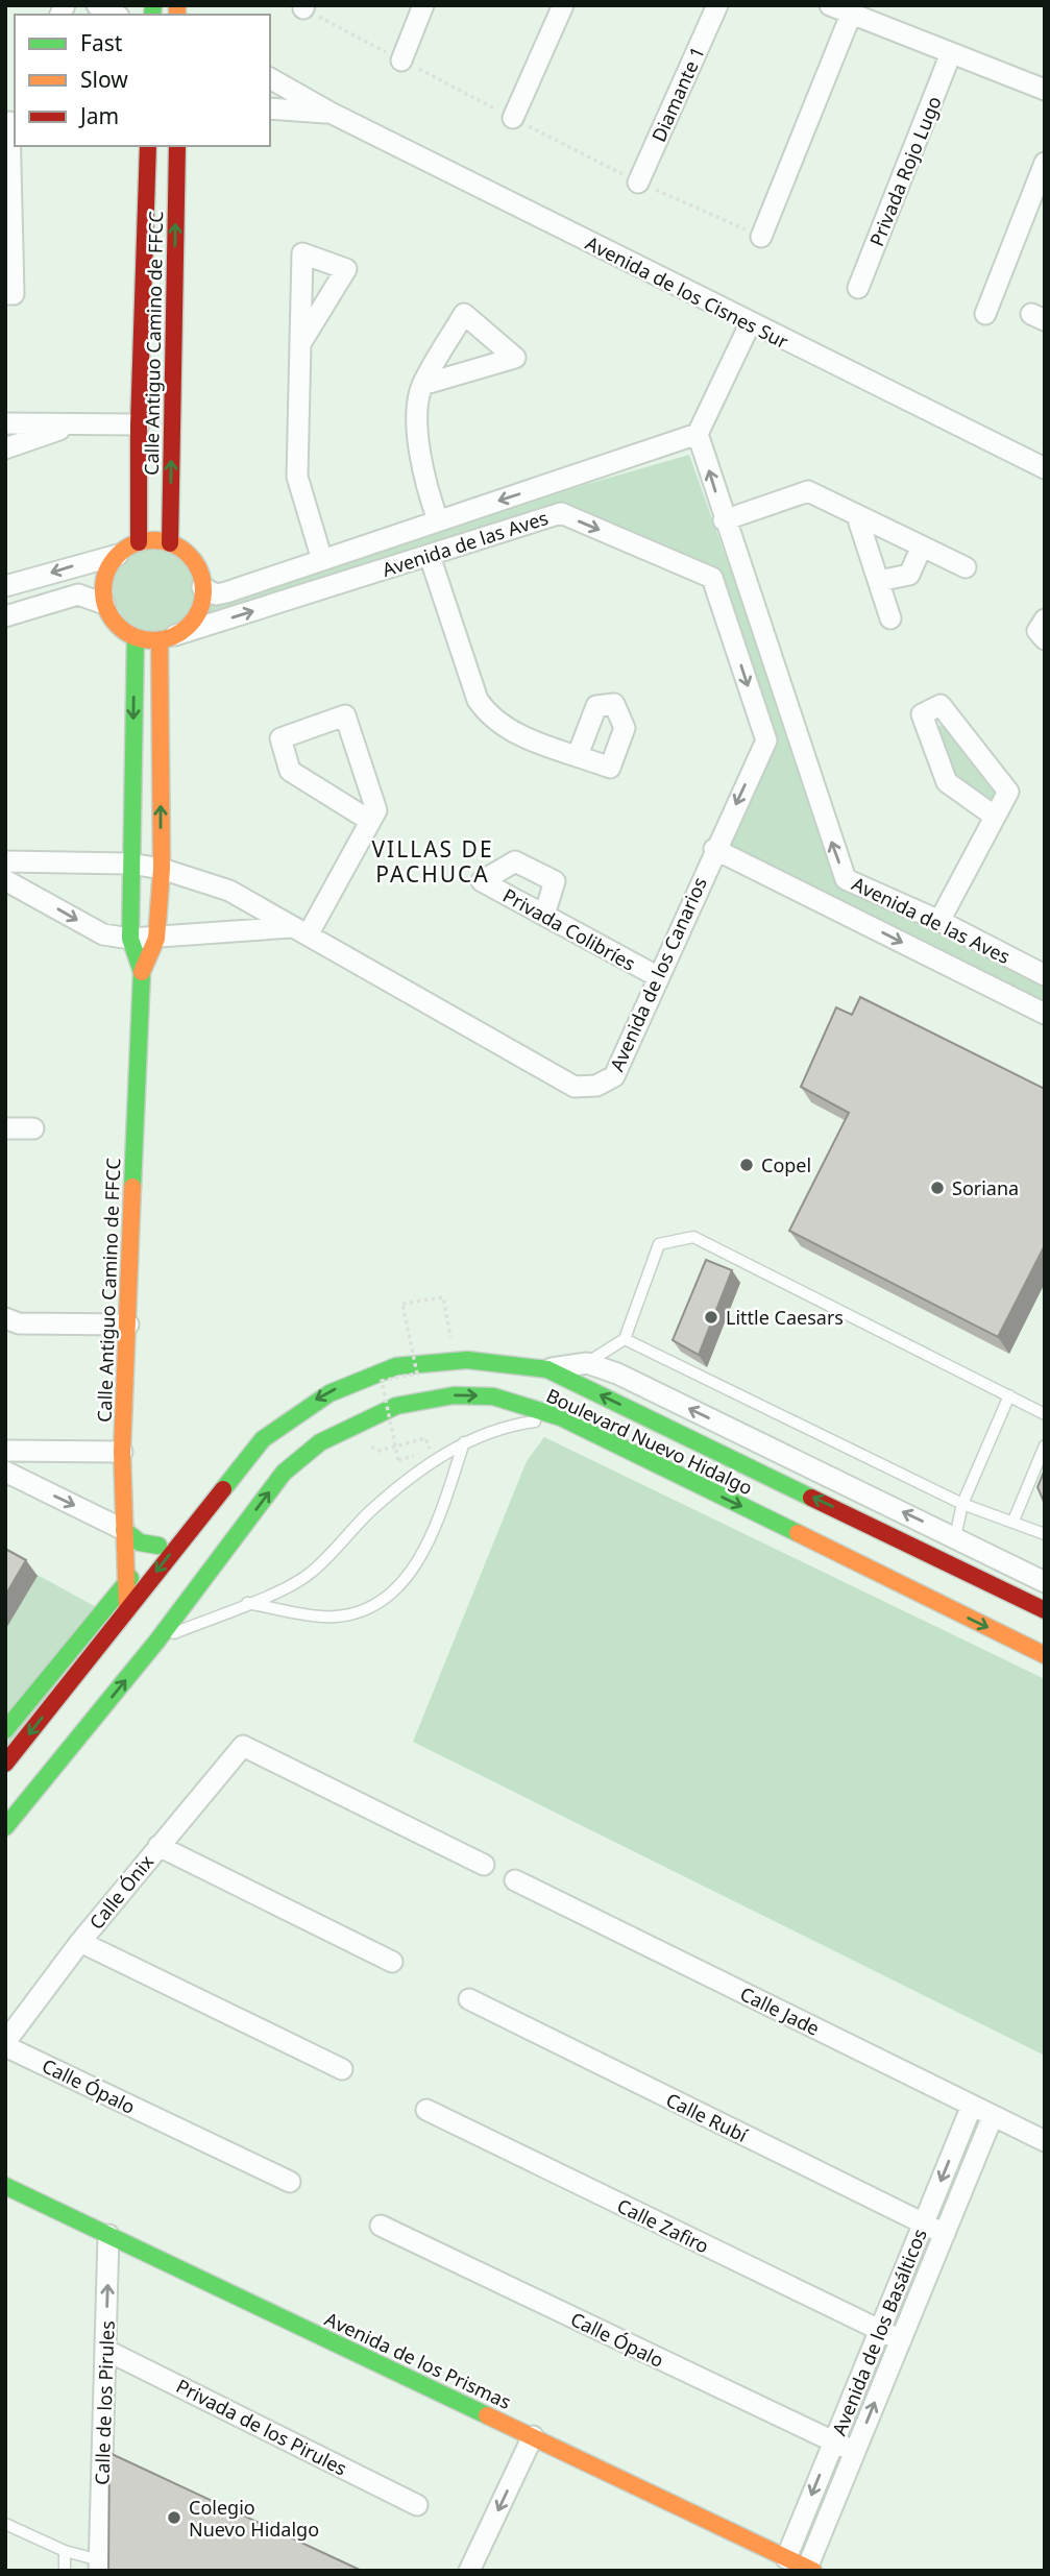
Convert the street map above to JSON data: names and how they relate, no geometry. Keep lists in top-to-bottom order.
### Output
{
  "streets": {
    "main road": ["Calle Antiguo Camino de FFCC", "Boulevard Nuevo Hidalgo", "Avenida de los Prismas"],
    "street": [
      "Diamante 1",
      "Privada Rojo Lugo",
      "Avenida de los Cisnes Sur",
      "Avenida de las Aves",
      "Privada Colibríes",
      "Avenida de los Canarios",
      "Calle Ónix",
      "Calle Jade",
      "Calle Ópalo",
      "Calle Rubí",
      "Calle Zafiro",
      "Avenida de los Basálticos",
      "Calle de los Pirules",
      "Privada de los Pirules"
    ]
  },
  "crossings": [
    ["Calle Antiguo Camino de FFCC", "Avenida de las Aves"],
    ["Calle Antiguo Camino de FFCC", "Avenida de los Canarios"],
    ["Calle Antiguo Camino de FFCC", "Boulevard Nuevo Hidalgo"],
    ["Avenida de las Aves", "Avenida de los Canarios"],
    ["Privada Colibríes", "Avenida de los Canarios"],
    ["Calle Ónix", "Calle Ópalo"],
    ["Calle Jade", "Avenida de los Basálticos"],
    ["Calle Ópalo", "Avenida de los Basálticos"],
    ["Calle Rubí", "Avenida de los Basálticos"],
    ["Calle Zafiro", "Avenida de los Basálticos"],
    ["Avenida de los Basálticos", "Avenida de los Prismas"],
    ["Avenida de los Prismas", "Calle de los Pirules"],
    ["Calle de los Pirules", "Privada de los Pirules"]
  ],
  "districts": ["VILLAS DE PACHUCA"],
  "places": [
    "Copel",
    "Soriana",
    "Little Caesars",
    "Colegio Nuevo Hidalgo"
  ],
  "legend": ["Fast", "Slow", "Jam"]
}
